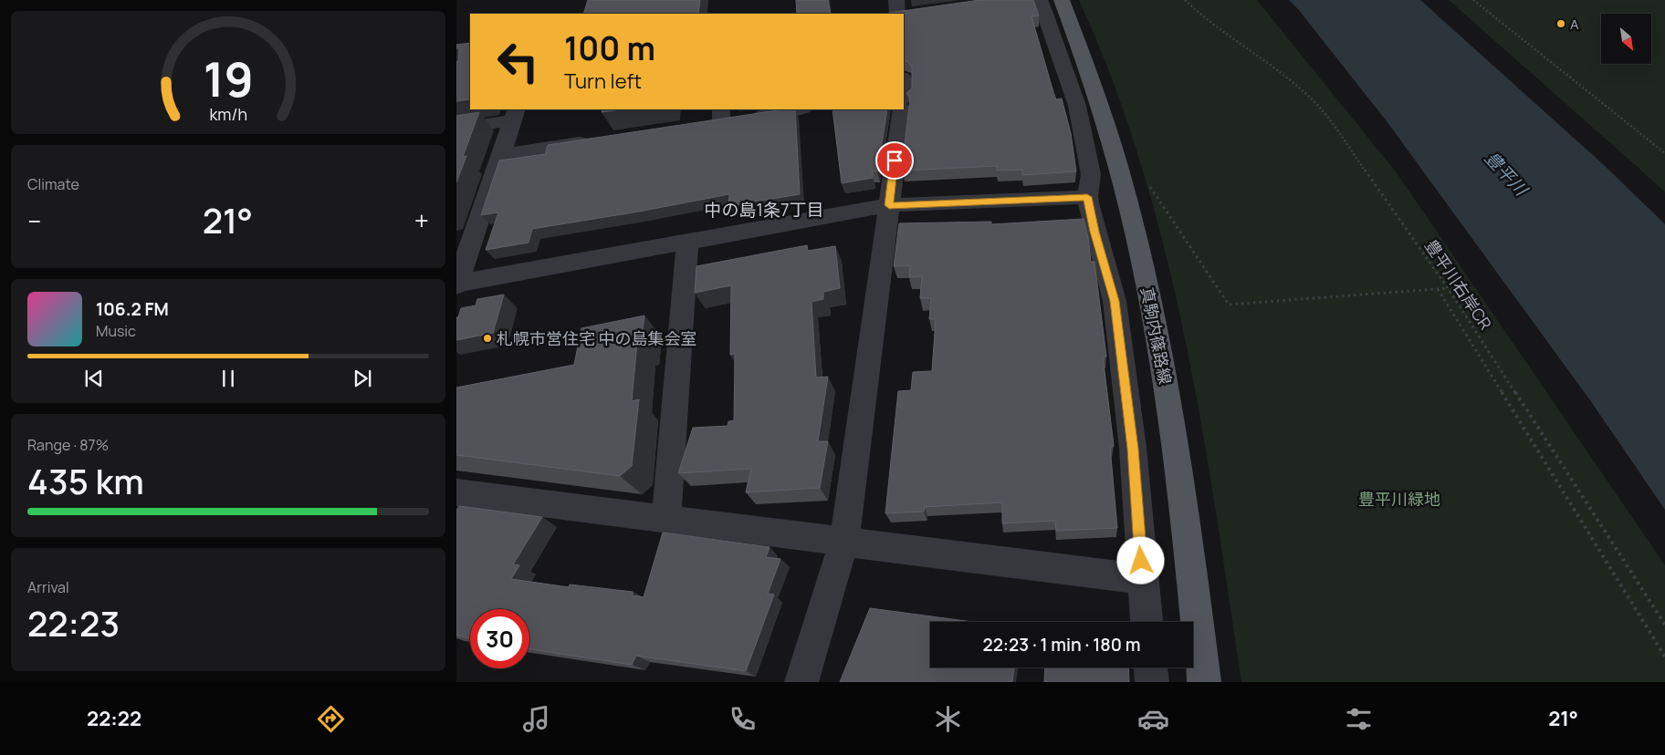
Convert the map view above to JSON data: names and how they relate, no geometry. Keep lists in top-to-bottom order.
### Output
{
  "streets": {
    "main road": ["真駒内篠路線"],
    "path": ["豊平川右岸CR"]
  },
  "districts": ["中の島1条7丁目"],
  "water": ["豊平川"],
  "parks": ["豊平川緑地"],
  "places": ["A", "札幌市営住宅 中の島集会室"],
  "north": "bottom right",
  "page": {
    "turn": ["100 m", "Turn left"],
    "tile": [
      "Climate",
      ["Range · 87%", "435 km"],
      ["Arrival", "22:23"]
    ],
    "heat": ["−", "21°", "+"],
    "song": ["106.2 FM", "Music"],
    "limit": "30",
    "trip": "22:23 · 1 min · 180 m",
    "tabs": ["22:22", "21°"],
    "gauge": ["19", "km/h"]
  }
}
